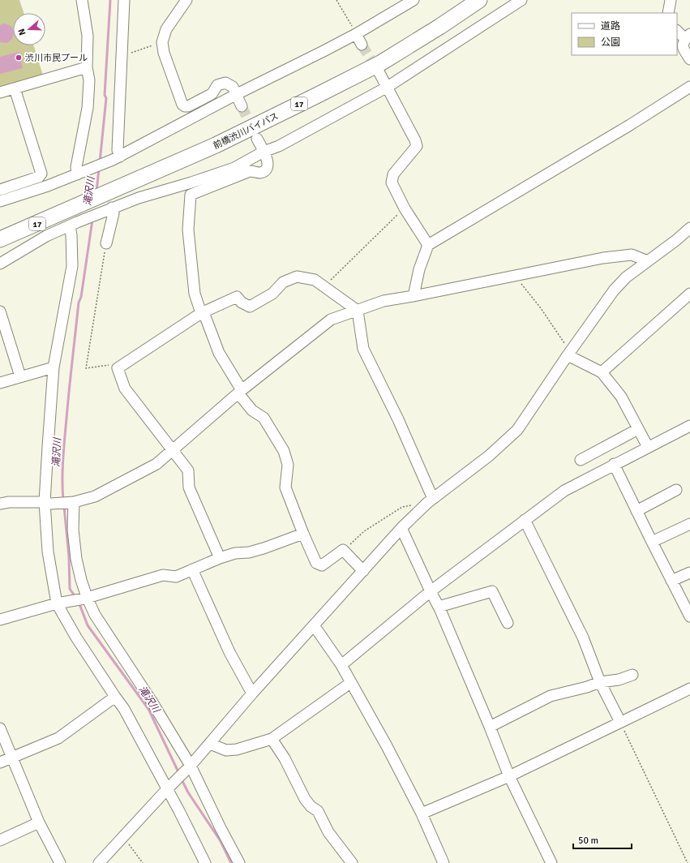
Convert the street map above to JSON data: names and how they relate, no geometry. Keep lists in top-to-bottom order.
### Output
{
  "streets": {
    "highway": ["17", "前橋渋川バイパス"]
  },
  "water": ["滝沢川"],
  "places": ["渋川市民プール"],
  "legend": ["道路", "公園"],
  "scale_bar": "50 m",
  "north": "left"
}
